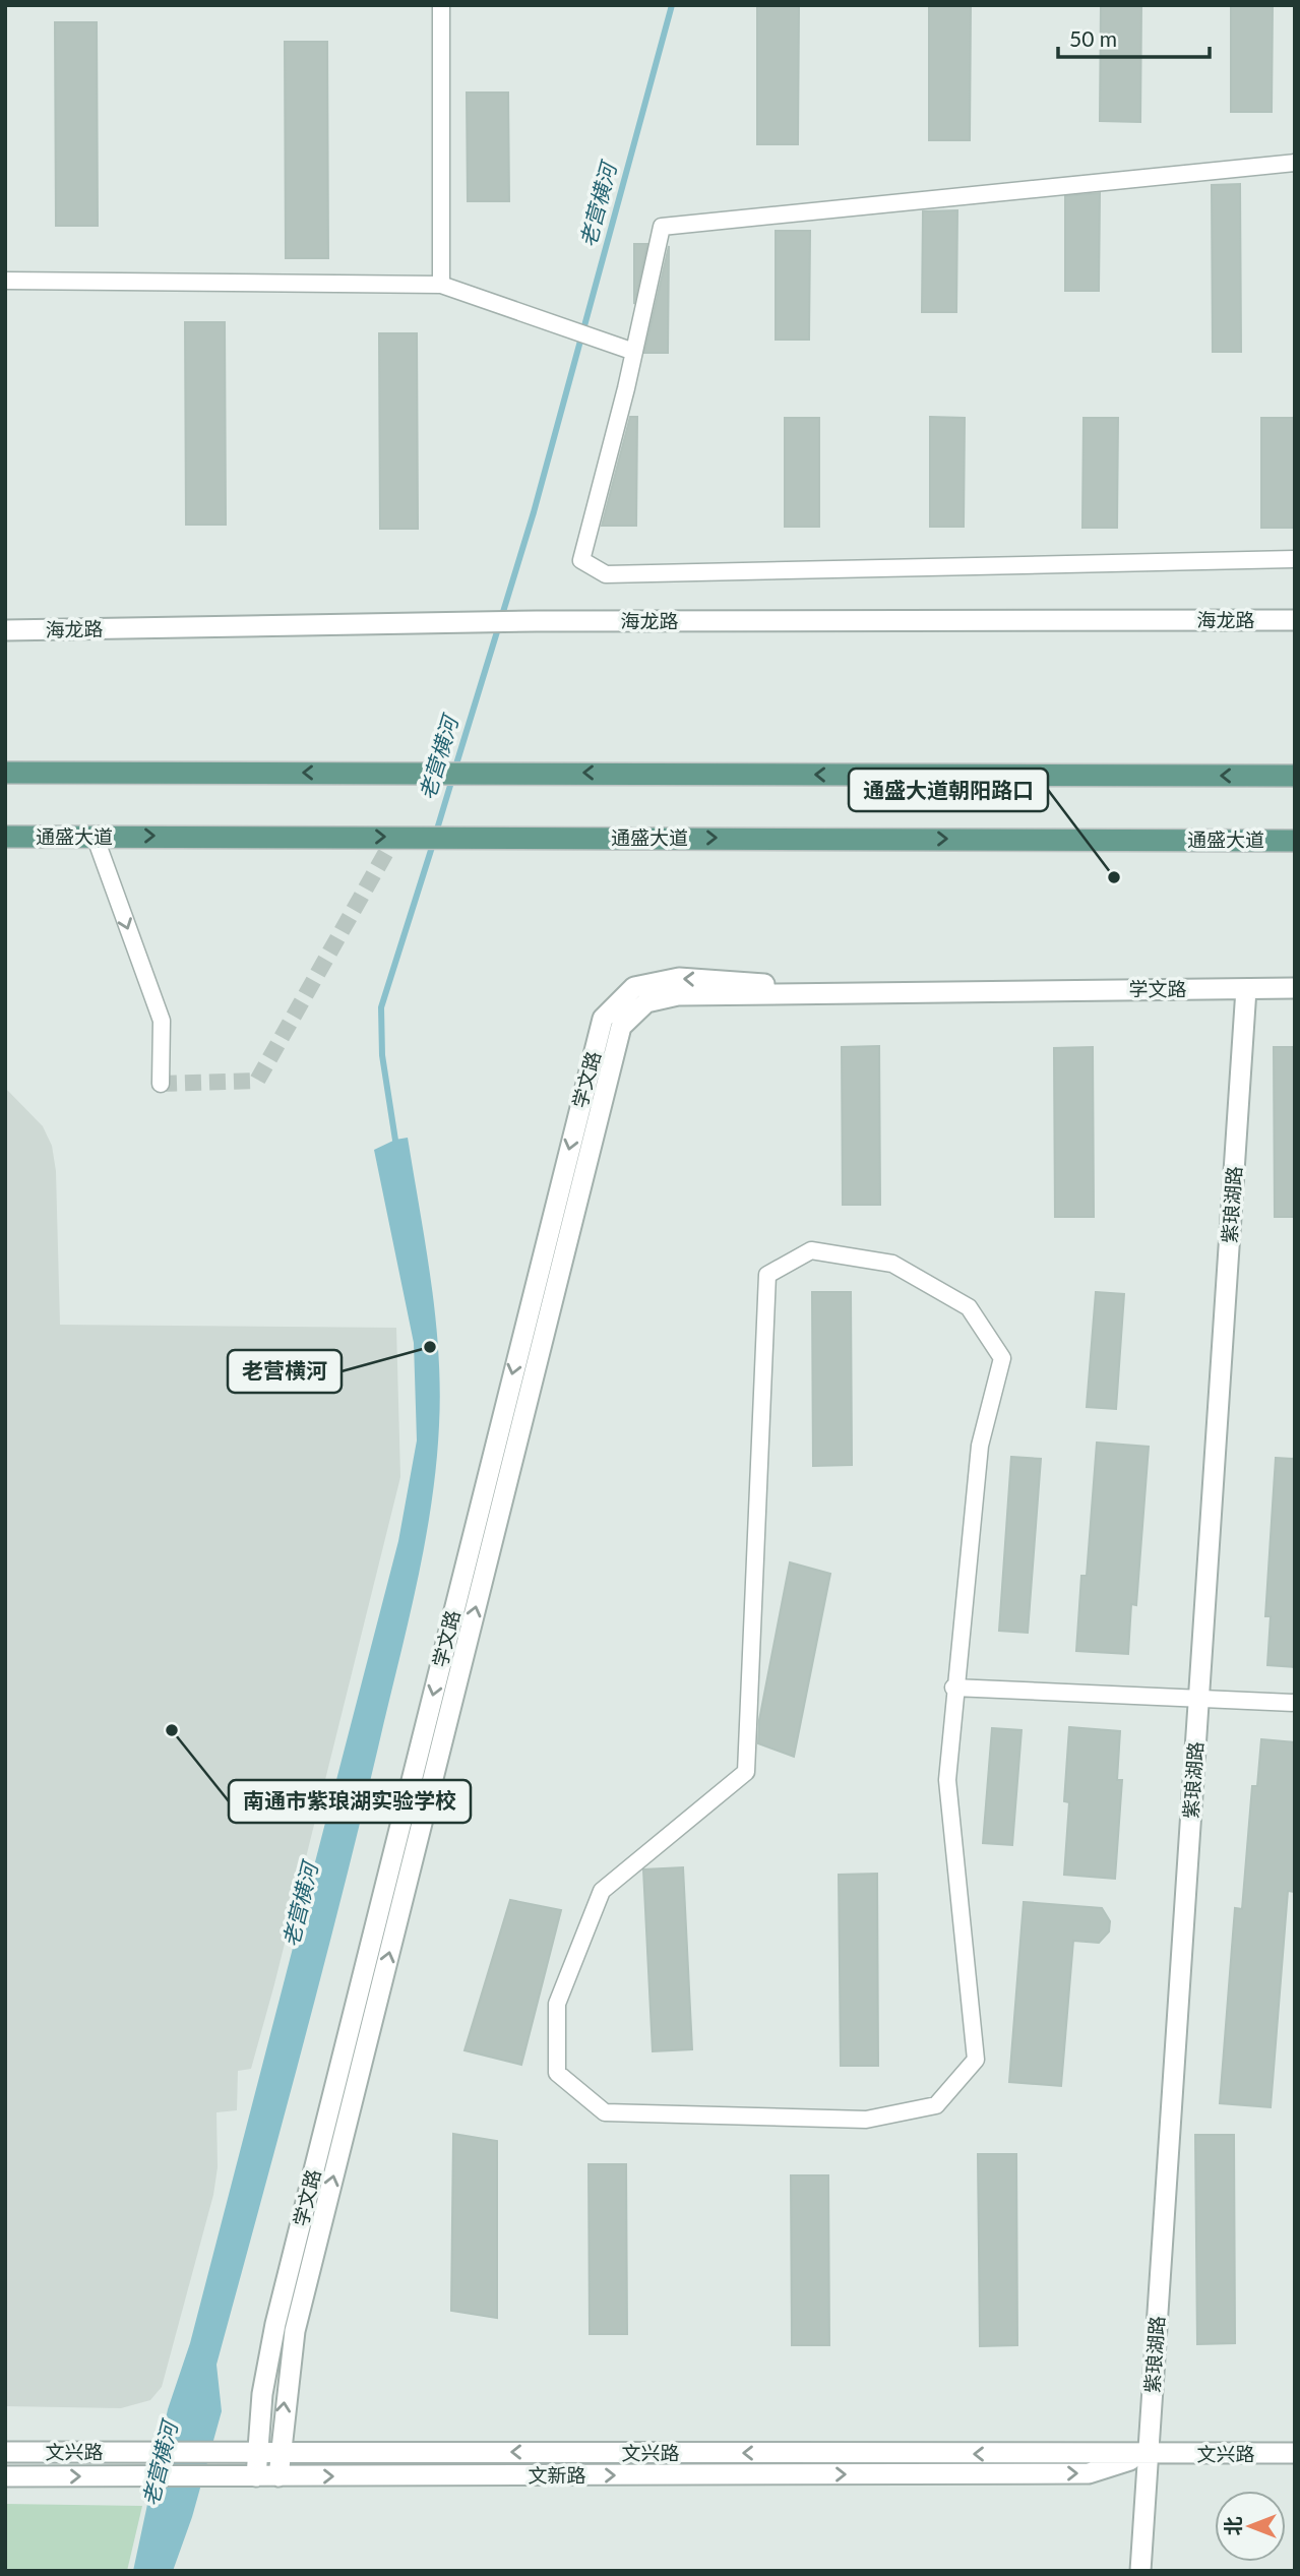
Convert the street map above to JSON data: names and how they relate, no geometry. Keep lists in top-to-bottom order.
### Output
{
  "streets": {
    "main road": ["通盛大道"],
    "street": [
      "海龙路",
      "学文路",
      "紫琅湖路",
      "文兴路",
      "文新路"
    ]
  },
  "crossings": [
    ["学文路", "紫琅湖路"],
    ["学文路", "文兴路"],
    ["学文路", "文新路"],
    ["紫琅湖路", "文兴路"],
    ["紫琅湖路", "文新路"],
    ["文兴路", "文新路"]
  ],
  "one_way": ["文兴路", "文新路"],
  "water": ["老营横河"],
  "places": ["通盛大道朝阳路口", "老营横河", "南通市紫琅湖实验学校"],
  "scale_bar": "50 m",
  "north": "left"
}
